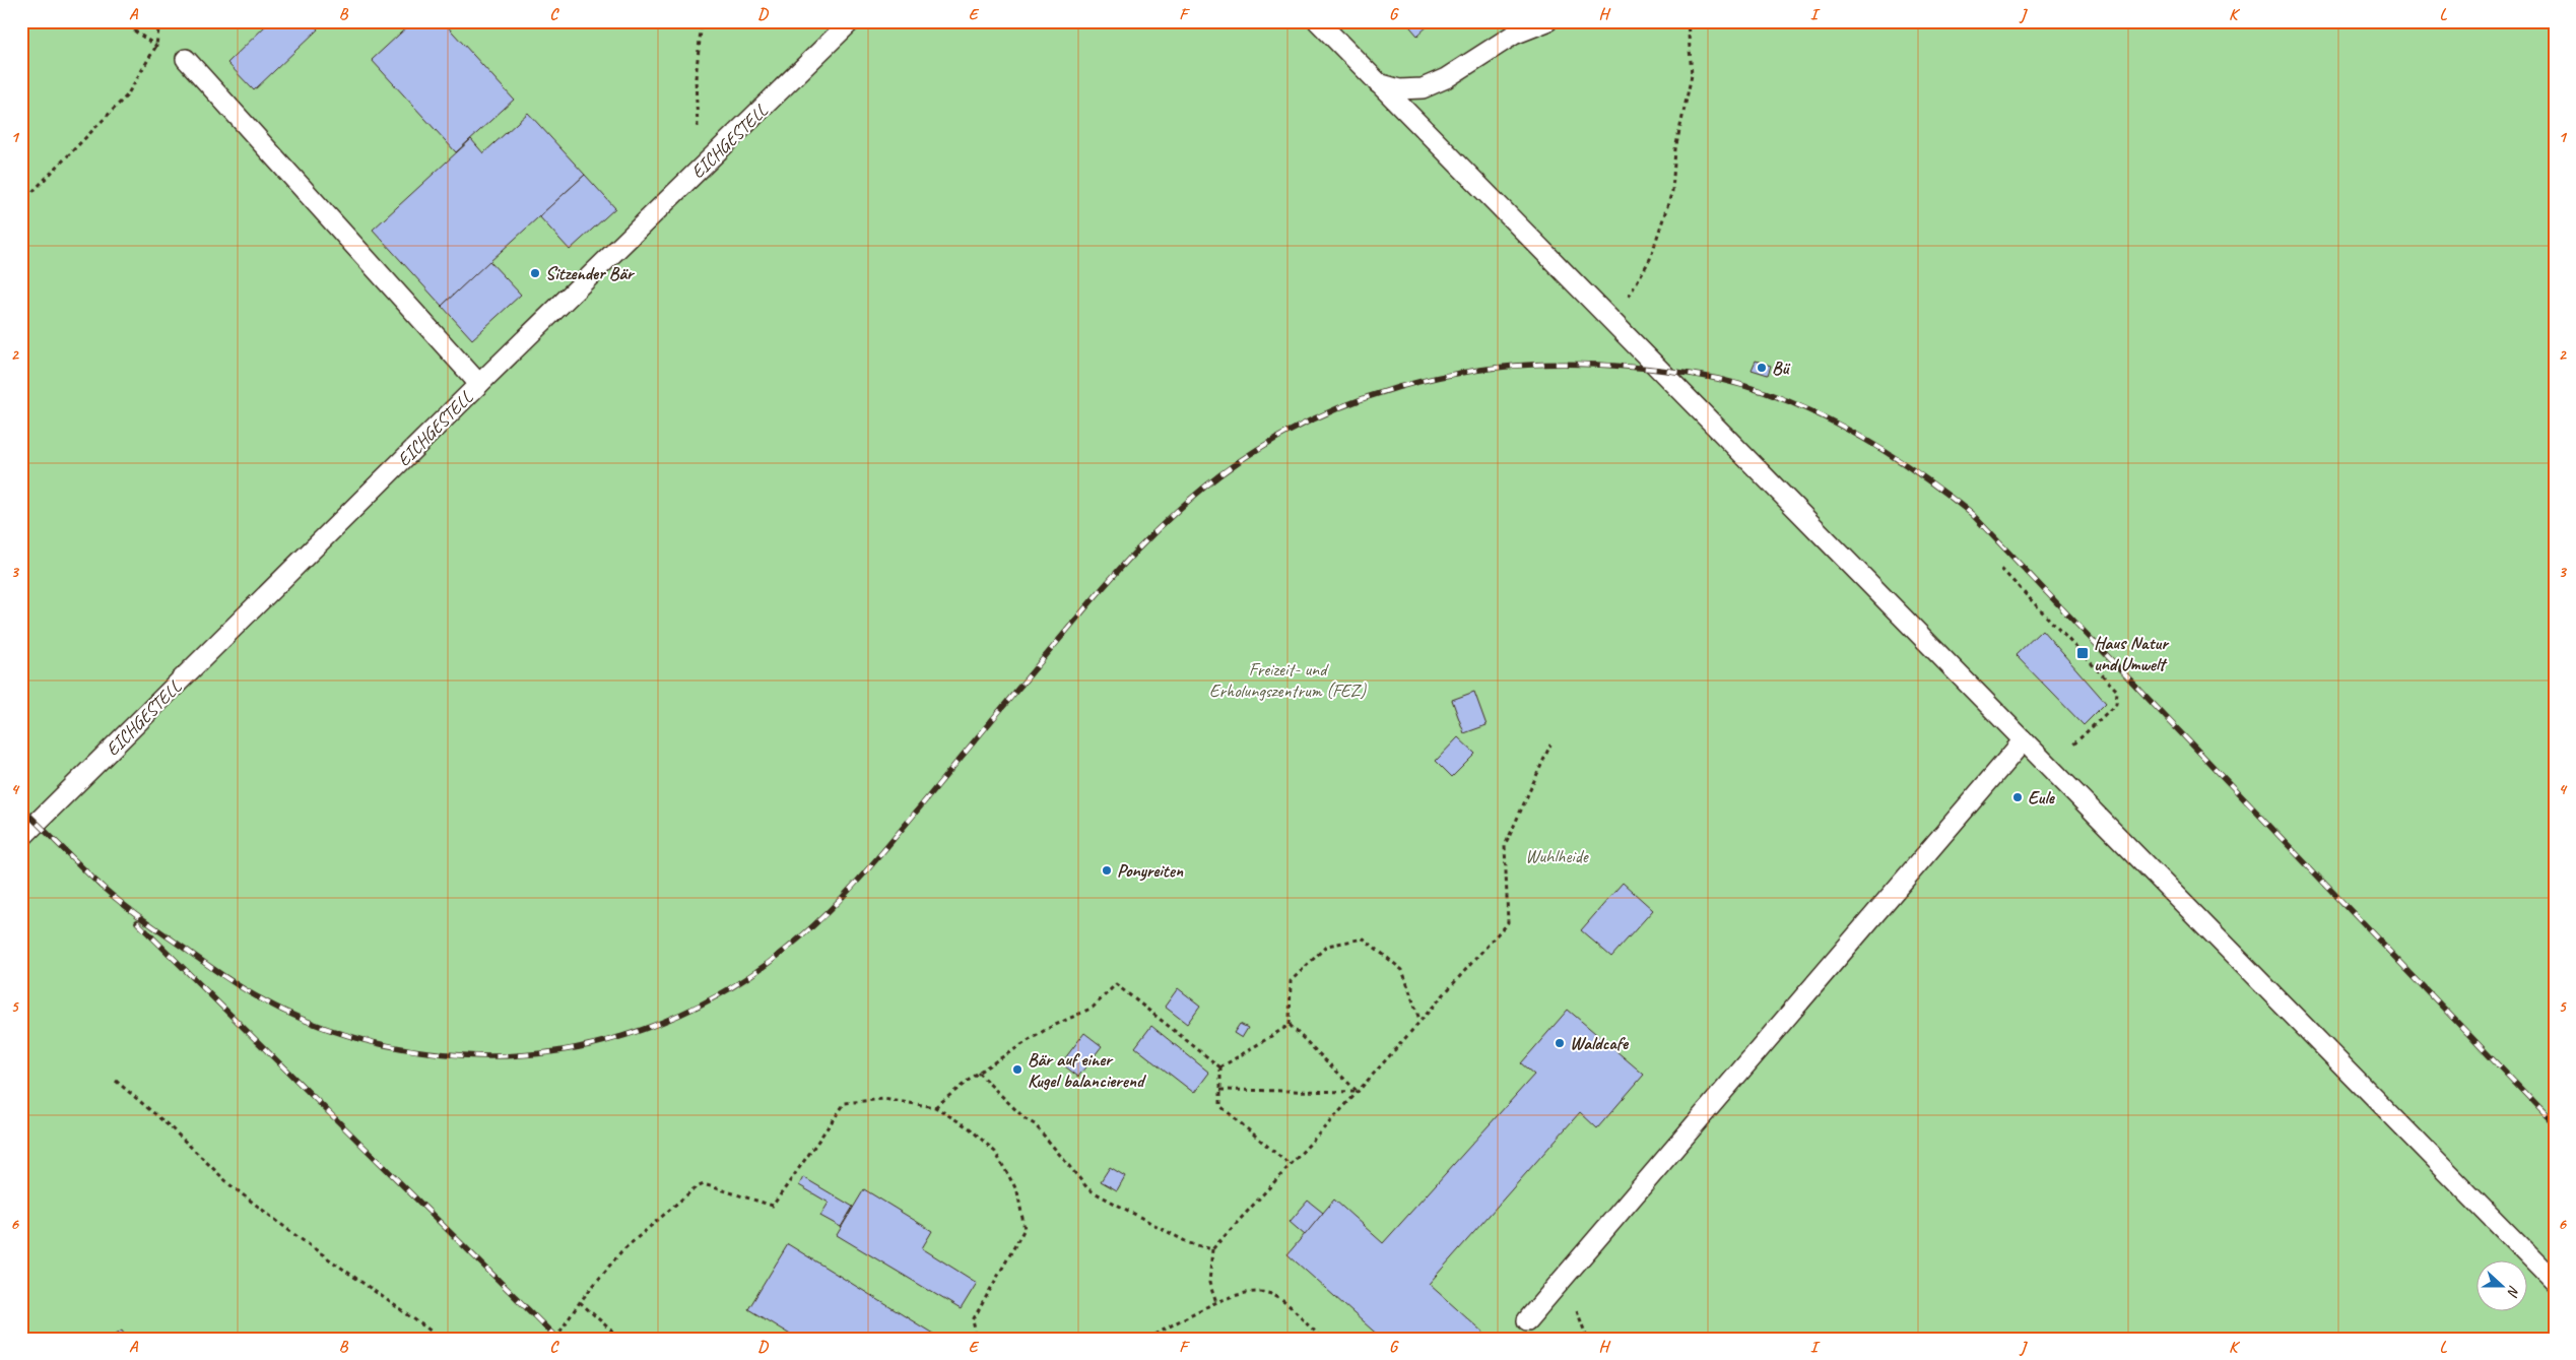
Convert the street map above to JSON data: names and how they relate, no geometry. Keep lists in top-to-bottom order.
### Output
{
  "streets": {
    "lane": ["EICHGESTELL"]
  },
  "parks": ["Freizeit- und Erholungszentrum (FEZ)", "Wuhlheide"],
  "places": {
    "other": [
      "Sitzender Bär",
      "Bü",
      "Eule",
      "Ponyreiten",
      "Waldcafe",
      "Bär auf einer Kugel balancierend"
    ],
    "transit": ["Haus Natur und Umwelt"]
  },
  "north": "right",
  "grid": {
    "columns": [
      "A",
      "B",
      "C",
      "D",
      "E",
      "F",
      "G",
      "H",
      "I",
      "J",
      "K",
      "L"
    ],
    "rows": [
      "1",
      "2",
      "3",
      "4",
      "5",
      "6"
    ]
  }
}
